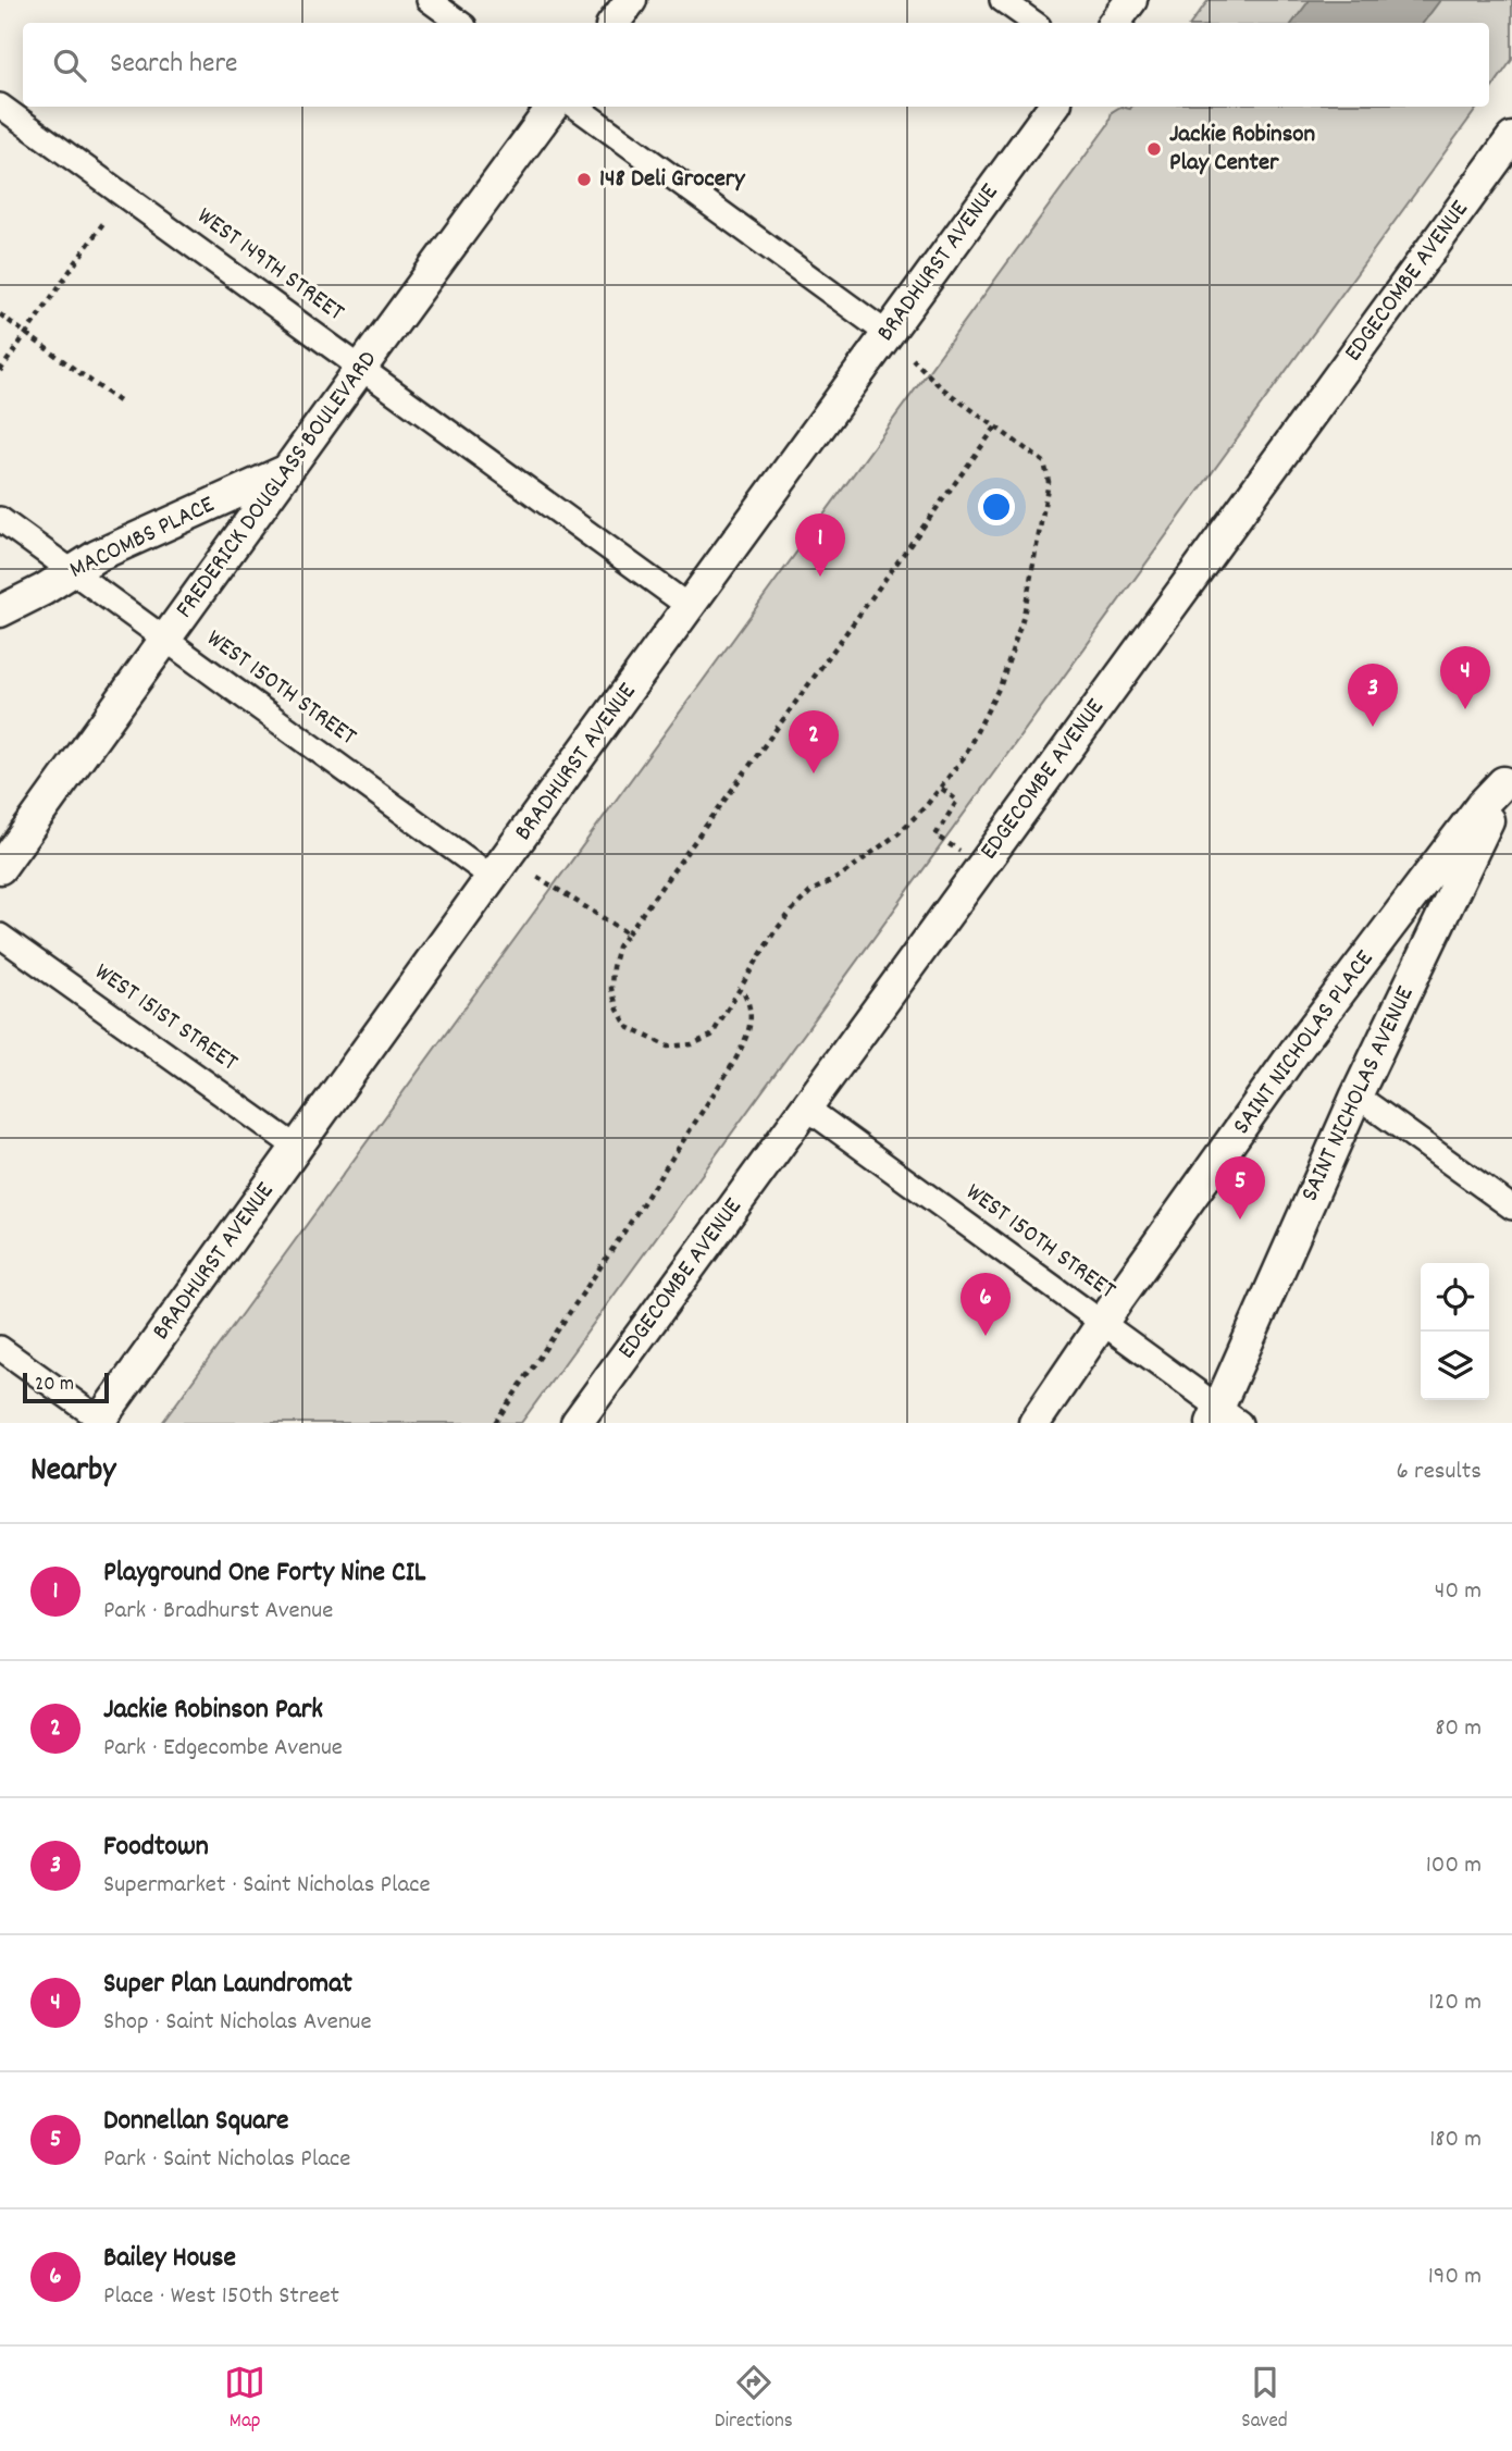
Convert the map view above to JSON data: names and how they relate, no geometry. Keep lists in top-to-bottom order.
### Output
{
  "streets": {
    "street": [
      "BRADHURST AVENUE",
      "WEST 149TH STREET",
      "EDGECOMBE AVENUE",
      "FREDERICK DOUGLASS BOULEVARD",
      "MACOMBS PLACE",
      "WEST 150TH STREET",
      "WEST 151ST STREET",
      "SAINT NICHOLAS PLACE",
      "SAINT NICHOLAS AVENUE"
    ]
  },
  "crossings": [
    ["BRADHURST AVENUE", "WEST 149TH STREET"],
    ["BRADHURST AVENUE", "WEST 150TH STREET"],
    ["BRADHURST AVENUE", "WEST 151ST STREET"],
    ["WEST 149TH STREET", "FREDERICK DOUGLASS BOULEVARD"],
    ["EDGECOMBE AVENUE", "WEST 150TH STREET"],
    ["FREDERICK DOUGLASS BOULEVARD", "MACOMBS PLACE"],
    ["FREDERICK DOUGLASS BOULEVARD", "WEST 150TH STREET"],
    ["MACOMBS PLACE", "WEST 150TH STREET"],
    ["WEST 150TH STREET", "SAINT NICHOLAS PLACE"],
    ["WEST 150TH STREET", "SAINT NICHOLAS AVENUE"],
    ["SAINT NICHOLAS PLACE", "SAINT NICHOLAS AVENUE"]
  ],
  "places": ["Jackie Robinson Play Center", "148 Deli Grocery"],
  "scale_bar": "20 m",
  "page": {
    "search": "Search here",
    "pins": [
      "1",
      "4",
      "3",
      "2",
      "5",
      "6"
    ],
    "scale": "20 m",
    "heading": ["Nearby", "6 results"],
    "list": [
      {
        "mark": "1",
        "name": "Playground One Forty Nine CIL",
        "note": "Park · Bradhurst Avenue",
        "value": "40 m"
      },
      {
        "mark": "2",
        "name": "Jackie Robinson Park",
        "note": "Park · Edgecombe Avenue",
        "value": "80 m"
      },
      {
        "mark": "3",
        "name": "Foodtown",
        "note": "Supermarket · Saint Nicholas Place",
        "value": "100 m"
      },
      {
        "mark": "4",
        "name": "Super Plan Laundromat",
        "note": "Shop · Saint Nicholas Avenue",
        "value": "120 m"
      },
      {
        "mark": "5",
        "name": "Donnellan Square",
        "note": "Park · Saint Nicholas Place",
        "value": "180 m"
      },
      {
        "mark": "6",
        "name": "Bailey House",
        "note": "Place · West 150th Street",
        "value": "190 m"
      }
    ],
    "nav": ["Map", "Directions", "Saved"]
  }
}
